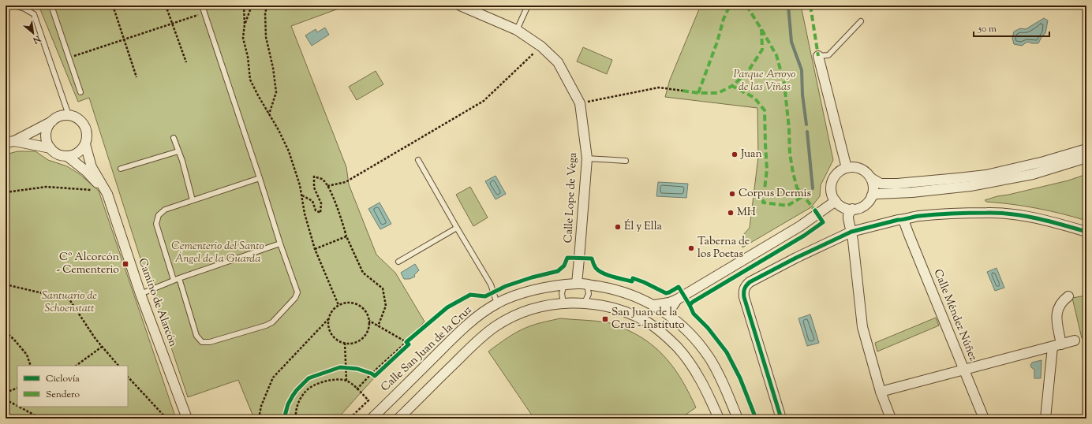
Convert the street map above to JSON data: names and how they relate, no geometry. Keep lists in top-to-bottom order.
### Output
{
  "streets": {
    "street": [
      "Calle Lope de Vega",
      "Camino de Alarcón",
      "Calle Méndez Núñez",
      "Calle San Juan de la Cruz"
    ]
  },
  "crossings": [
    ["Calle Lope de Vega", "Calle San Juan de la Cruz"]
  ],
  "parks": ["Parque Arroyo de las Viñas", "Cementerio del Santo Ángel de la Guarda", "Santuario de Schoenstatt"],
  "places": {
    "other": [
      "Juan",
      "Corpus Dermis",
      "MH",
      "Él y Ella",
      "Taberna de los Poetas"
    ],
    "transit": ["Cº Alcorcón - Cementerio", "San Juan de la Cruz - Instituto"]
  },
  "legend": ["Ciclovía", "Sendero"],
  "scale_bar": "50 m",
  "north": "bottom right"
}
